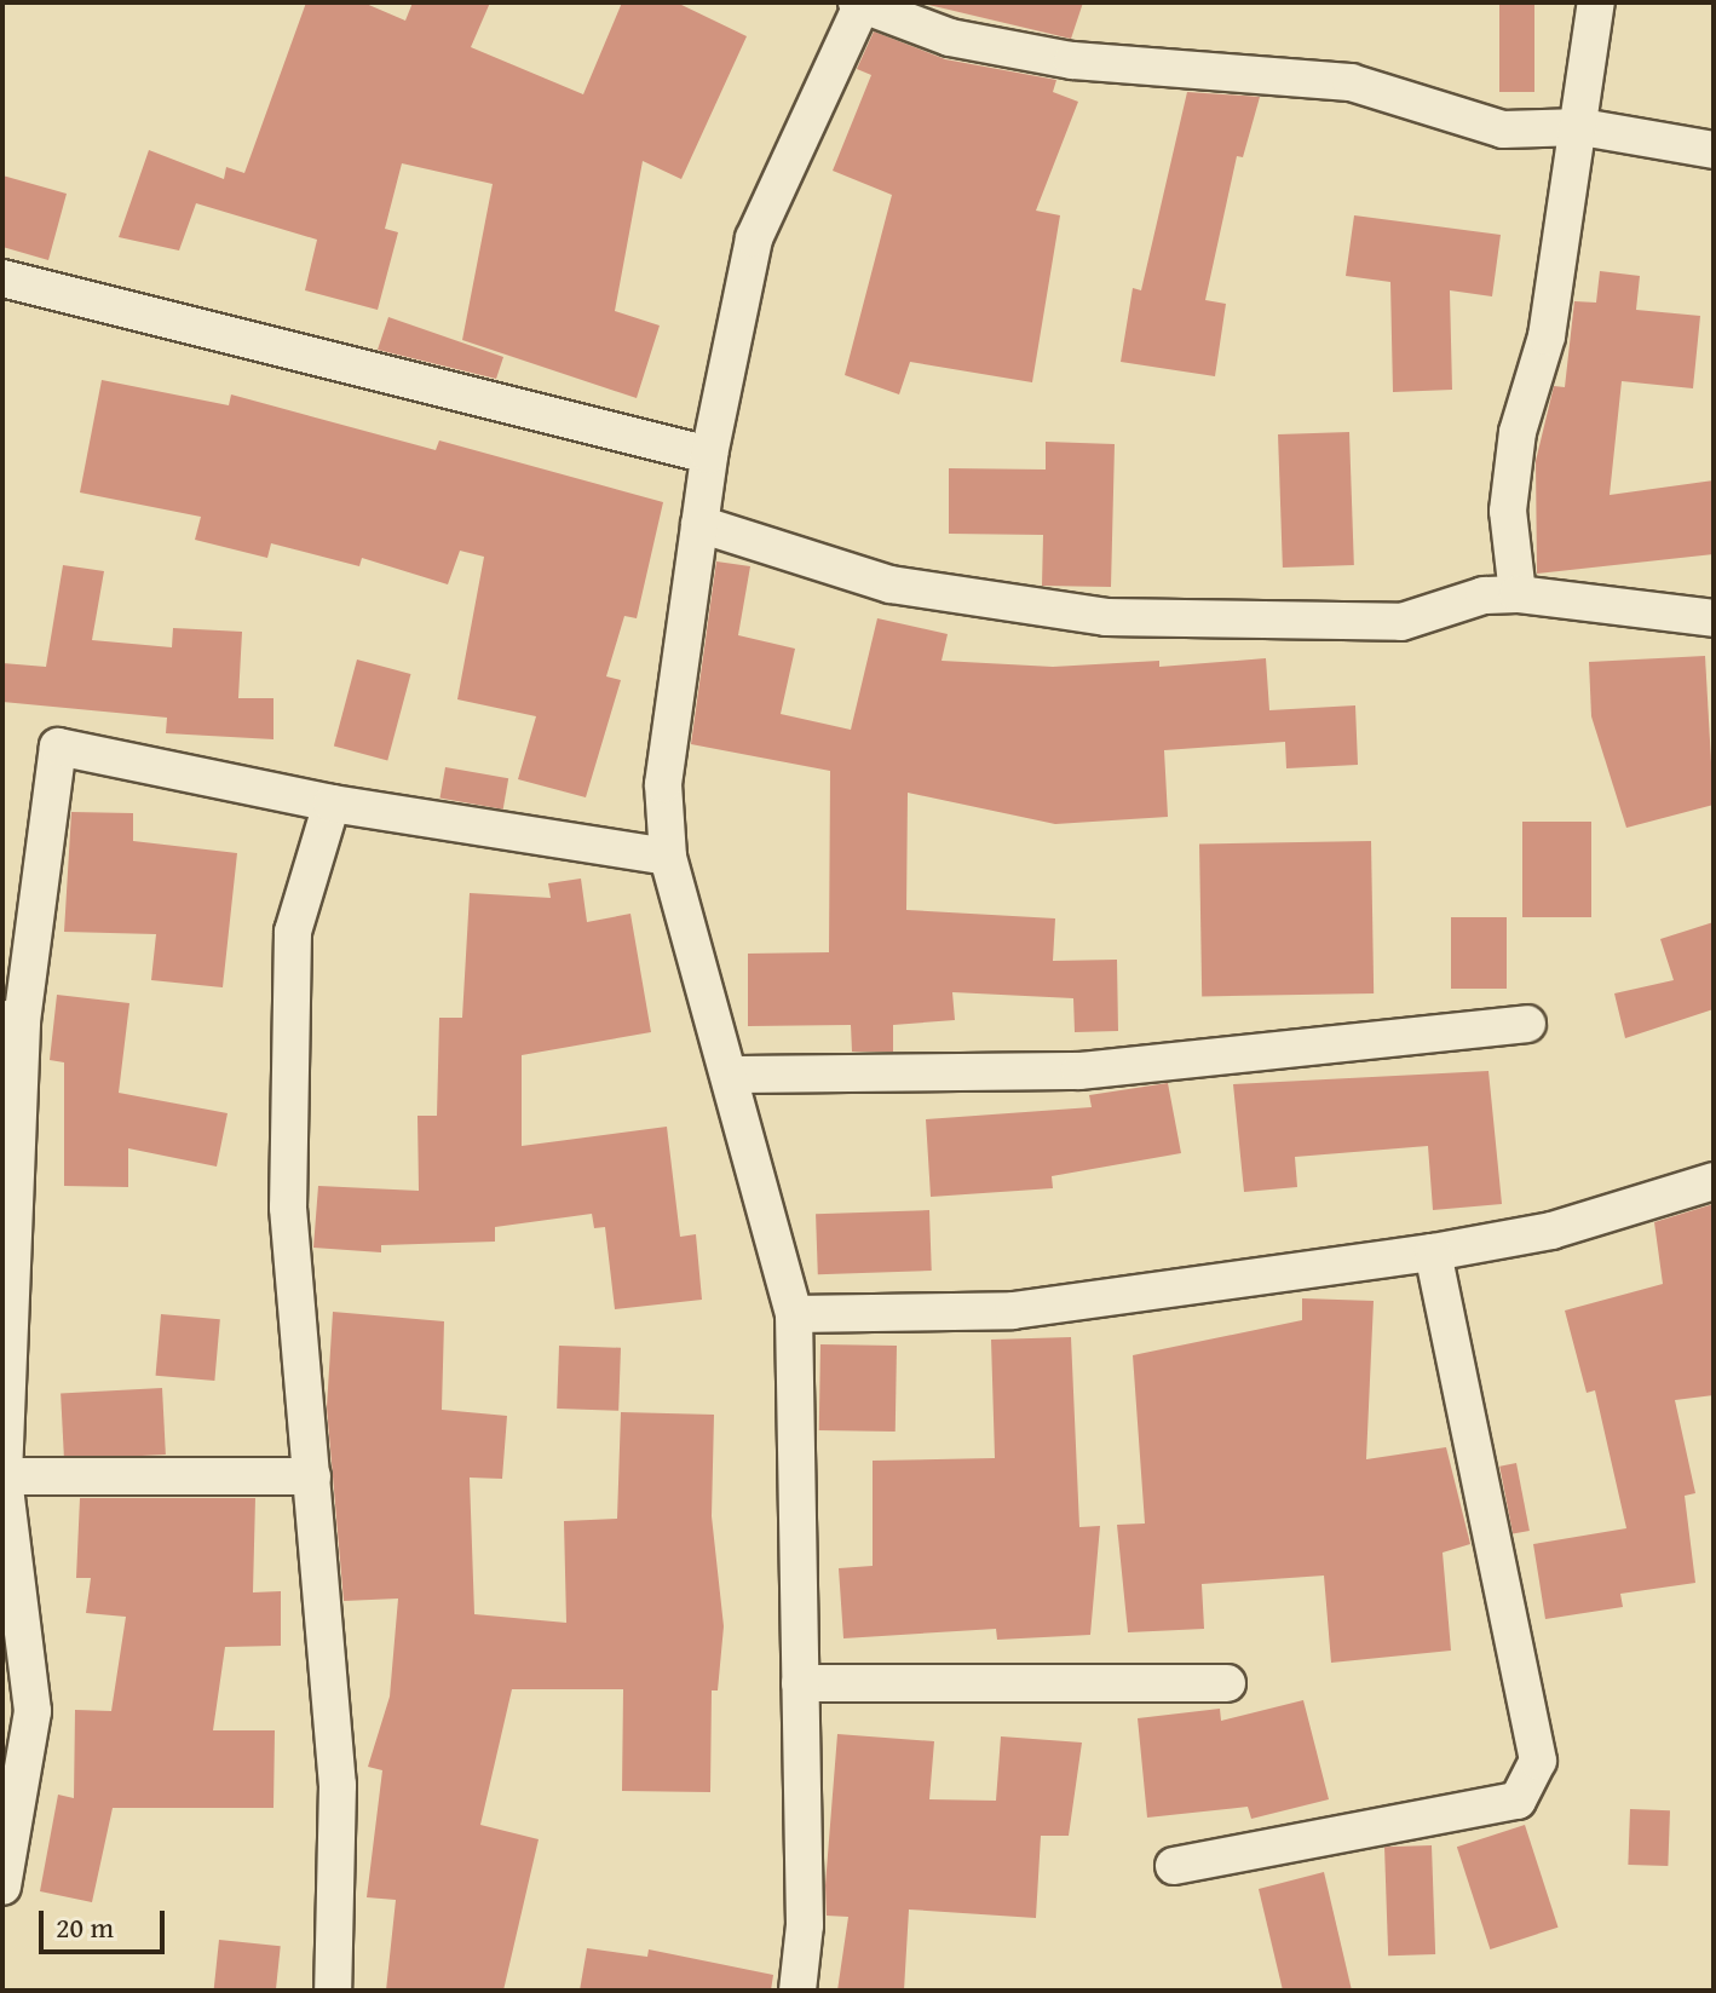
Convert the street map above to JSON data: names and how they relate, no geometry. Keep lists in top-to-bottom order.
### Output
{
  "scale_bar": "20 m"
}
